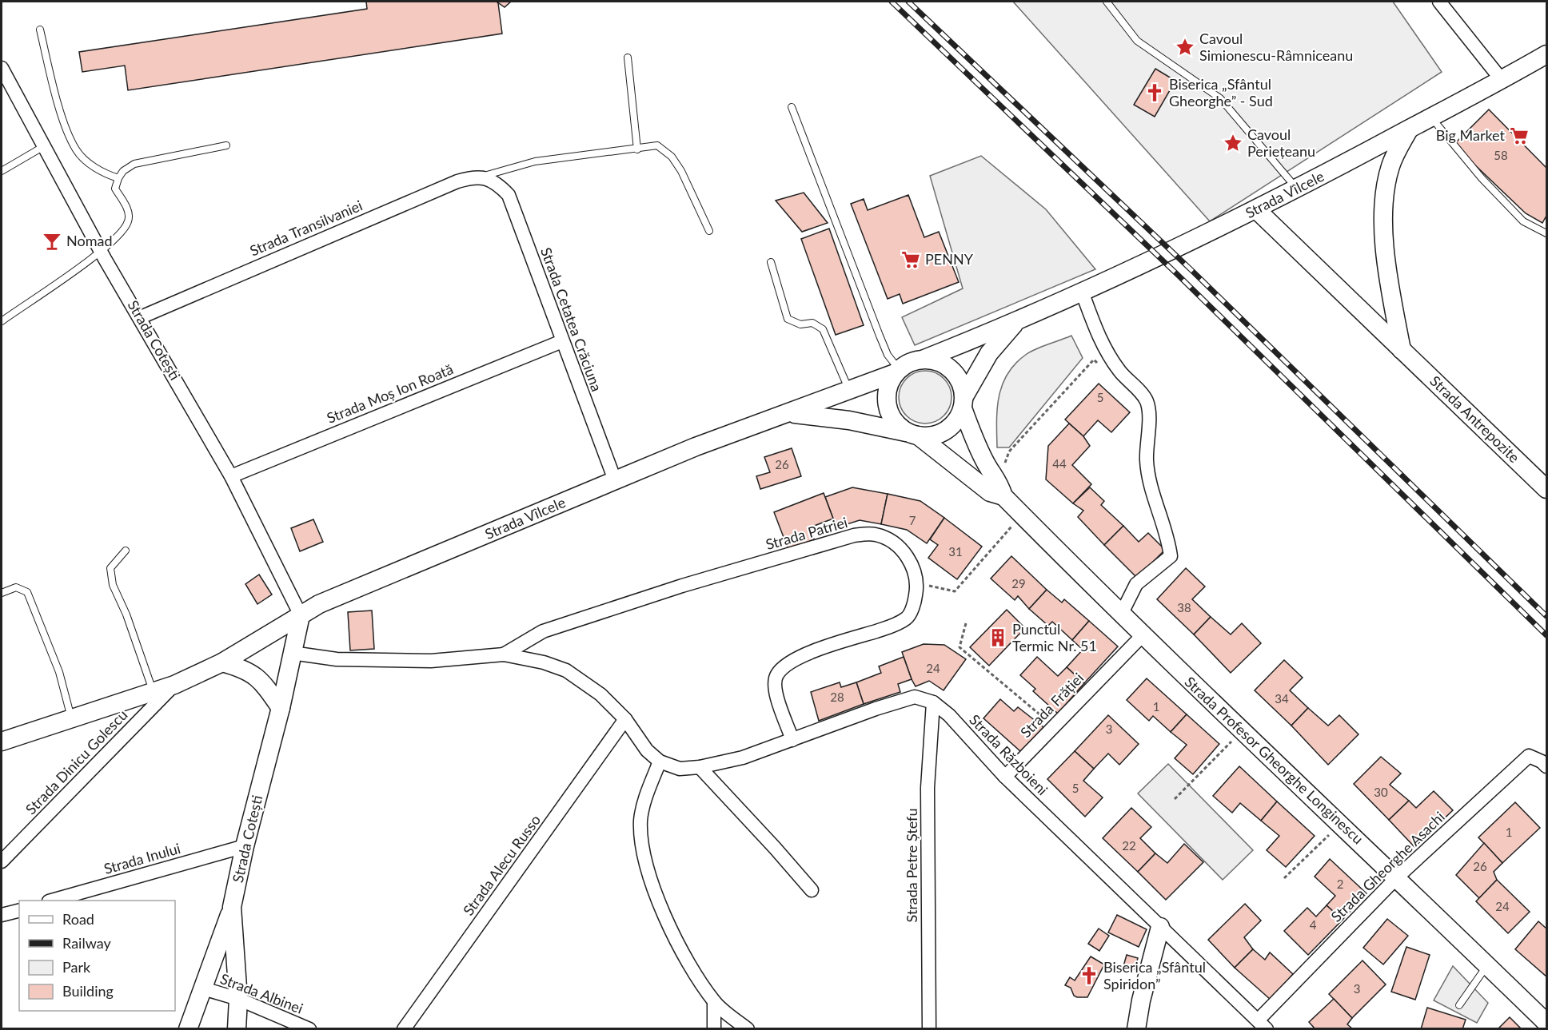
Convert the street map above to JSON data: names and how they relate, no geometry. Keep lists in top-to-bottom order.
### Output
{
  "streets": {
    "main road": [
      "Strada Vîlcele",
      "Strada Cotești",
      "Strada Antrepozite",
      "Strada Profesor Gheorghe Longinescu"
    ],
    "street": [
      "Strada Transilvaniei",
      "Strada Cetatea Crăciuna",
      "Strada Moș Ion Roată",
      "Strada Patriei",
      "Strada Frăției",
      "Strada Războieni",
      "Strada Dinicu Golescu",
      "Strada Inului",
      "Strada Alecu Russo",
      "Strada Petre Ștefu",
      "Strada Gheorghe Asachi",
      "Strada Albinei"
    ]
  },
  "crossings": [
    ["Strada Vîlcele", "Strada Cetatea Crăciuna"],
    ["Strada Vîlcele", "Strada Cotești"],
    ["Strada Vîlcele", "Strada Antrepozite"],
    ["Strada Vîlcele", "Strada Profesor Gheorghe Longinescu"],
    ["Strada Vîlcele", "Strada Dinicu Golescu"],
    ["Strada Transilvaniei", "Strada Cetatea Crăciuna"],
    ["Strada Transilvaniei", "Strada Cotești"],
    ["Strada Cetatea Crăciuna", "Strada Moș Ion Roată"],
    ["Strada Cotești", "Strada Moș Ion Roată"],
    ["Strada Cotești", "Strada Inului"],
    ["Strada Cotești", "Strada Albinei"],
    ["Strada Patriei", "Strada Războieni"],
    ["Strada Frăției", "Strada Războieni"],
    ["Strada Frăției", "Strada Profesor Gheorghe Longinescu"],
    ["Strada Războieni", "Strada Petre Ștefu"],
    ["Strada Războieni", "Strada Gheorghe Asachi"],
    ["Strada Profesor Gheorghe Longinescu", "Strada Gheorghe Asachi"]
  ],
  "places": {
    "place": ["Cavoul Simionescu-Râmniceanu", "Cavoul Periețeanu"],
    "church": ["Biserica „Sfântul Gheorghe” - Sud", "Biserica „Sfântul Spiridon”"],
    "supermarket": ["Big Market", "PENNY"],
    "bar": ["Nomad"],
    "building": ["Punctul Termic Nr. 51"]
  },
  "house_numbers": [
    "58",
    "5",
    "44",
    "26",
    "7",
    "31",
    "29",
    "38",
    "24",
    "28",
    "34",
    "1",
    "3",
    "5",
    "30",
    "1",
    "22",
    "26",
    "2",
    "24",
    "4",
    "3"
  ],
  "legend": [
    "Road",
    "Railway",
    "Park",
    "Building"
  ]
}
